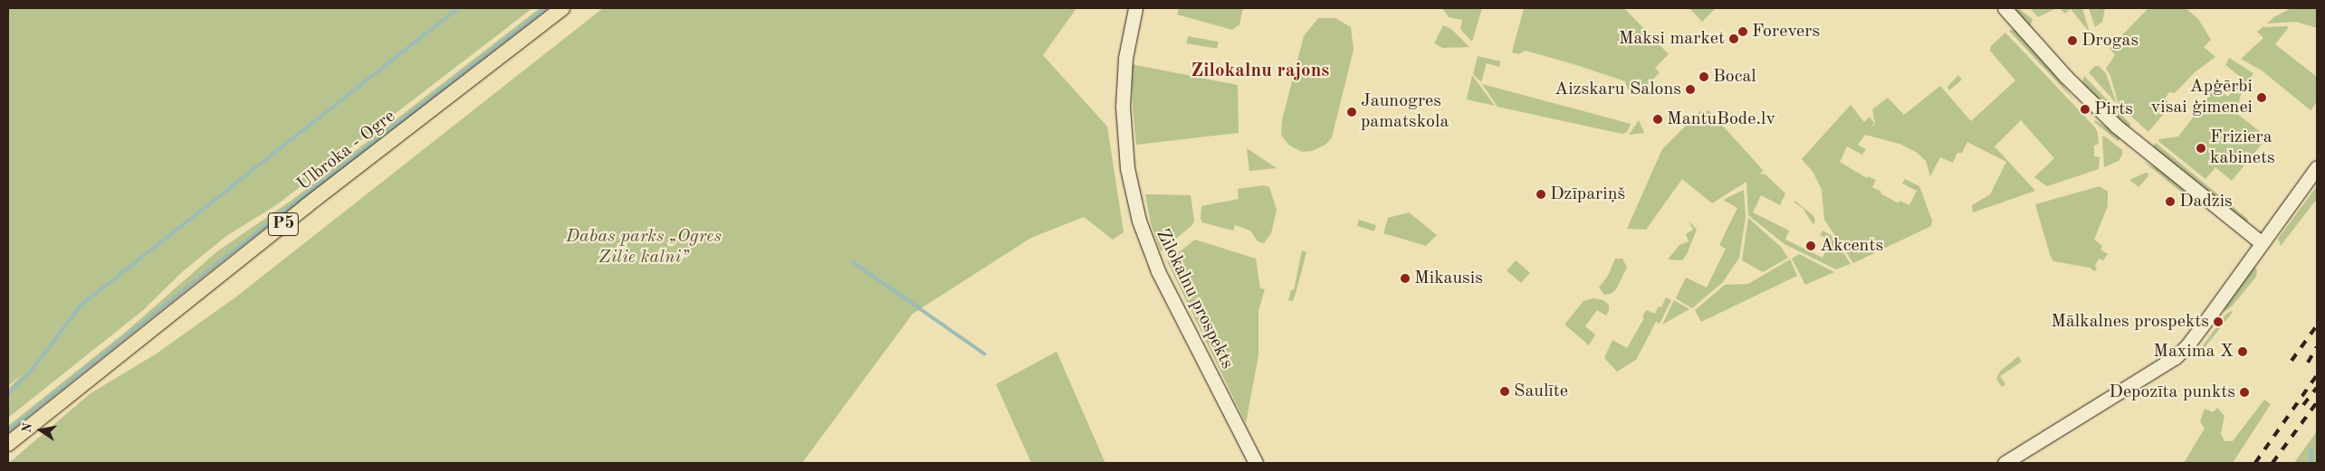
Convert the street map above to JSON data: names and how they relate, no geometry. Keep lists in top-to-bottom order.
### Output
{
  "streets": {
    "main road": ["Ulbroka - Ogre", "P5", "Zilokalnu prospekts"]
  },
  "districts": ["Zilokalnu rajons"],
  "parks": ["Dabas parks „Ogres Zilie kalni”"],
  "places": [
    "Forevers",
    "Maksi market",
    "Drogas",
    "Bocal",
    "Aizskaru Salons",
    "Apģērbi visai ģimenei",
    "Pirts",
    "Jaunogres pamatskola",
    "MantuBode.lv",
    "Friziera kabinets",
    "Dzīpariņš",
    "Dadzis",
    "Akcents",
    "Mikausis",
    "Mālkalnes prospekts",
    "Maxima X",
    "Saulīte",
    "Depozīta punkts"
  ],
  "north": "left"
}
